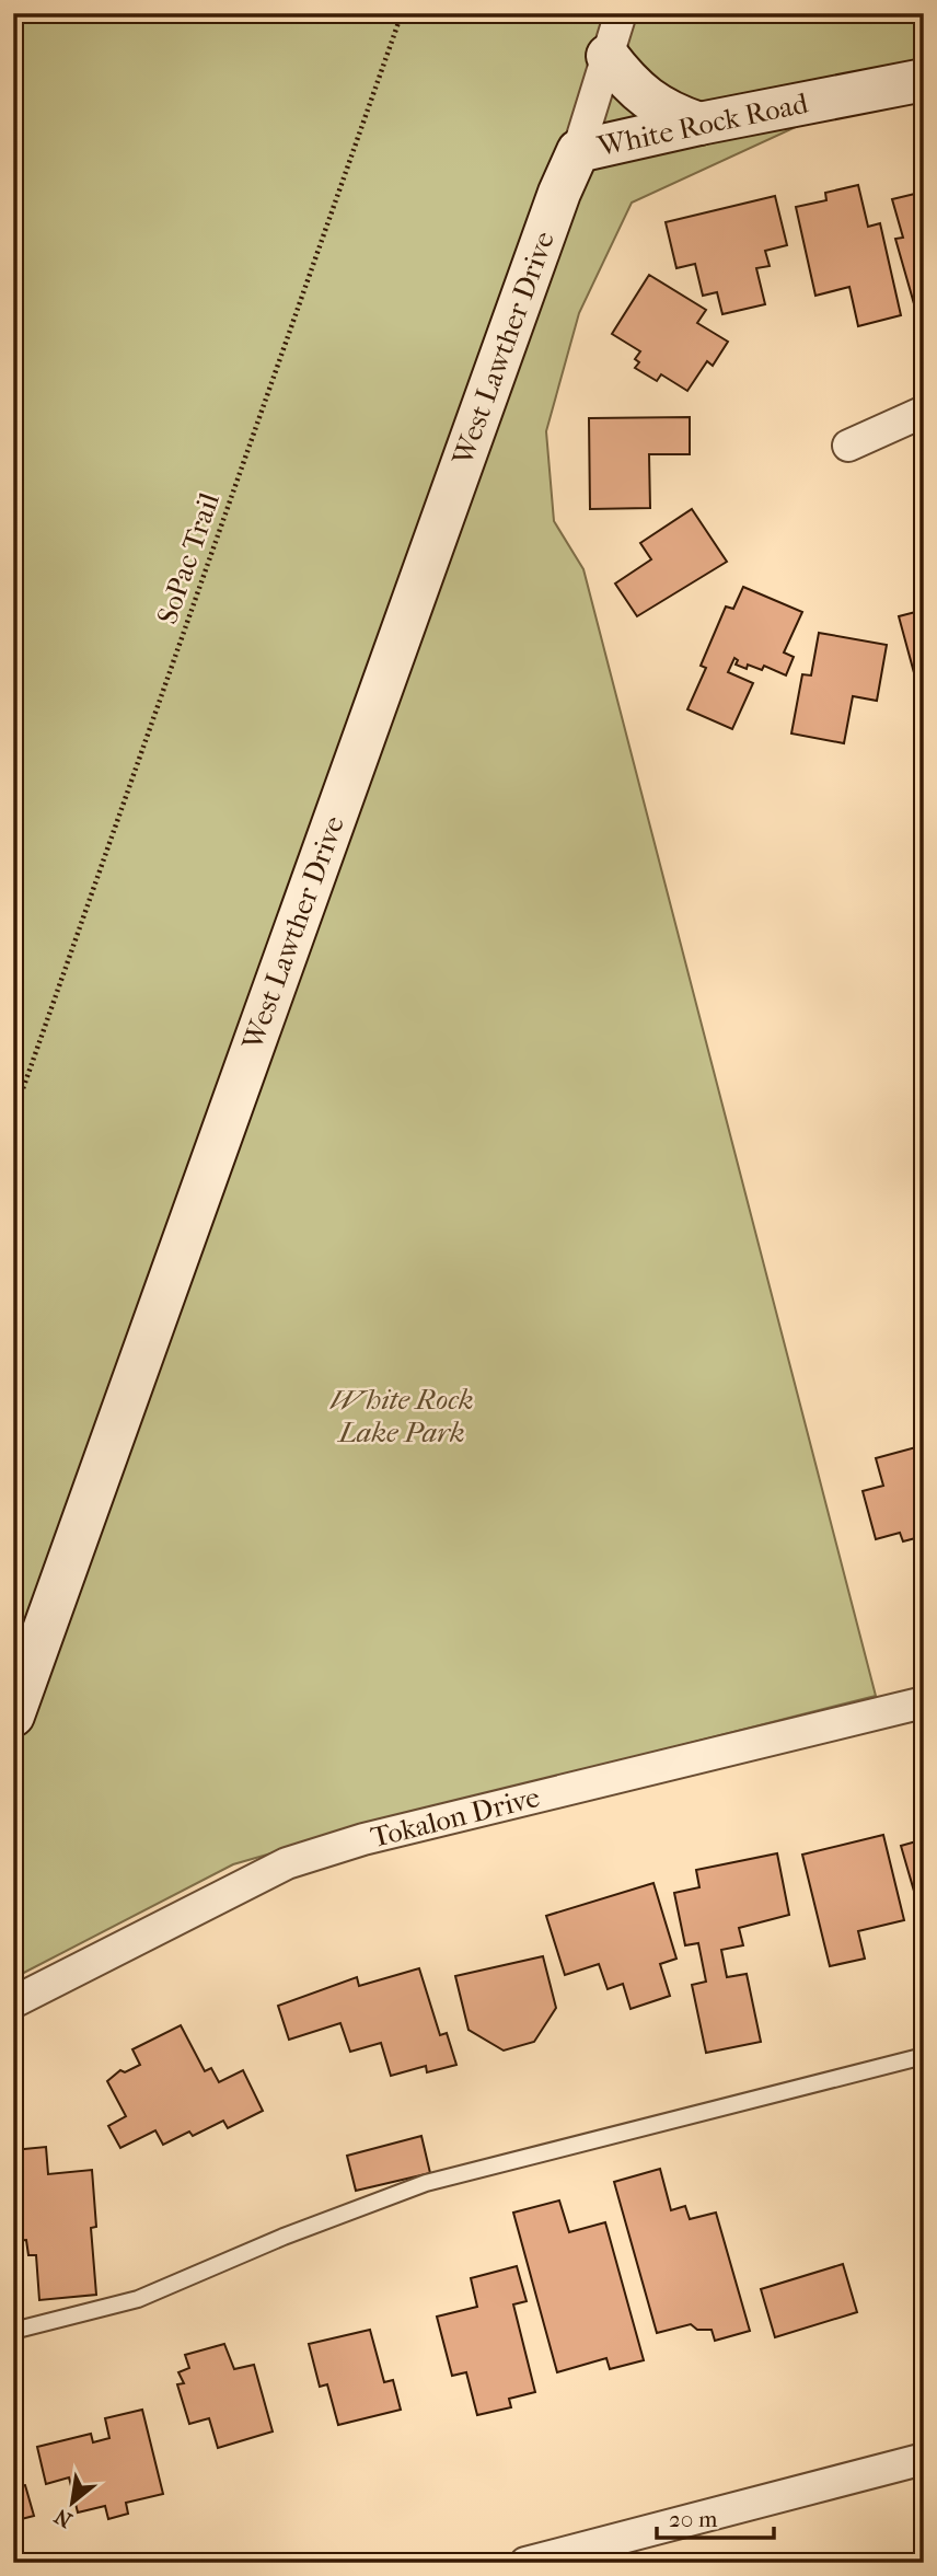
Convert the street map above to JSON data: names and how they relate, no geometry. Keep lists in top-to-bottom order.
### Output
{
  "streets": {
    "street": ["White Rock Road", "West Lawther Drive", "Tokalon Drive"],
    "path": ["SoPac Trail"]
  },
  "crossings": [
    ["White Rock Road", "West Lawther Drive"]
  ],
  "parks": ["White Rock Lake Park"],
  "scale_bar": "20 m",
  "north": "bottom left"
}
